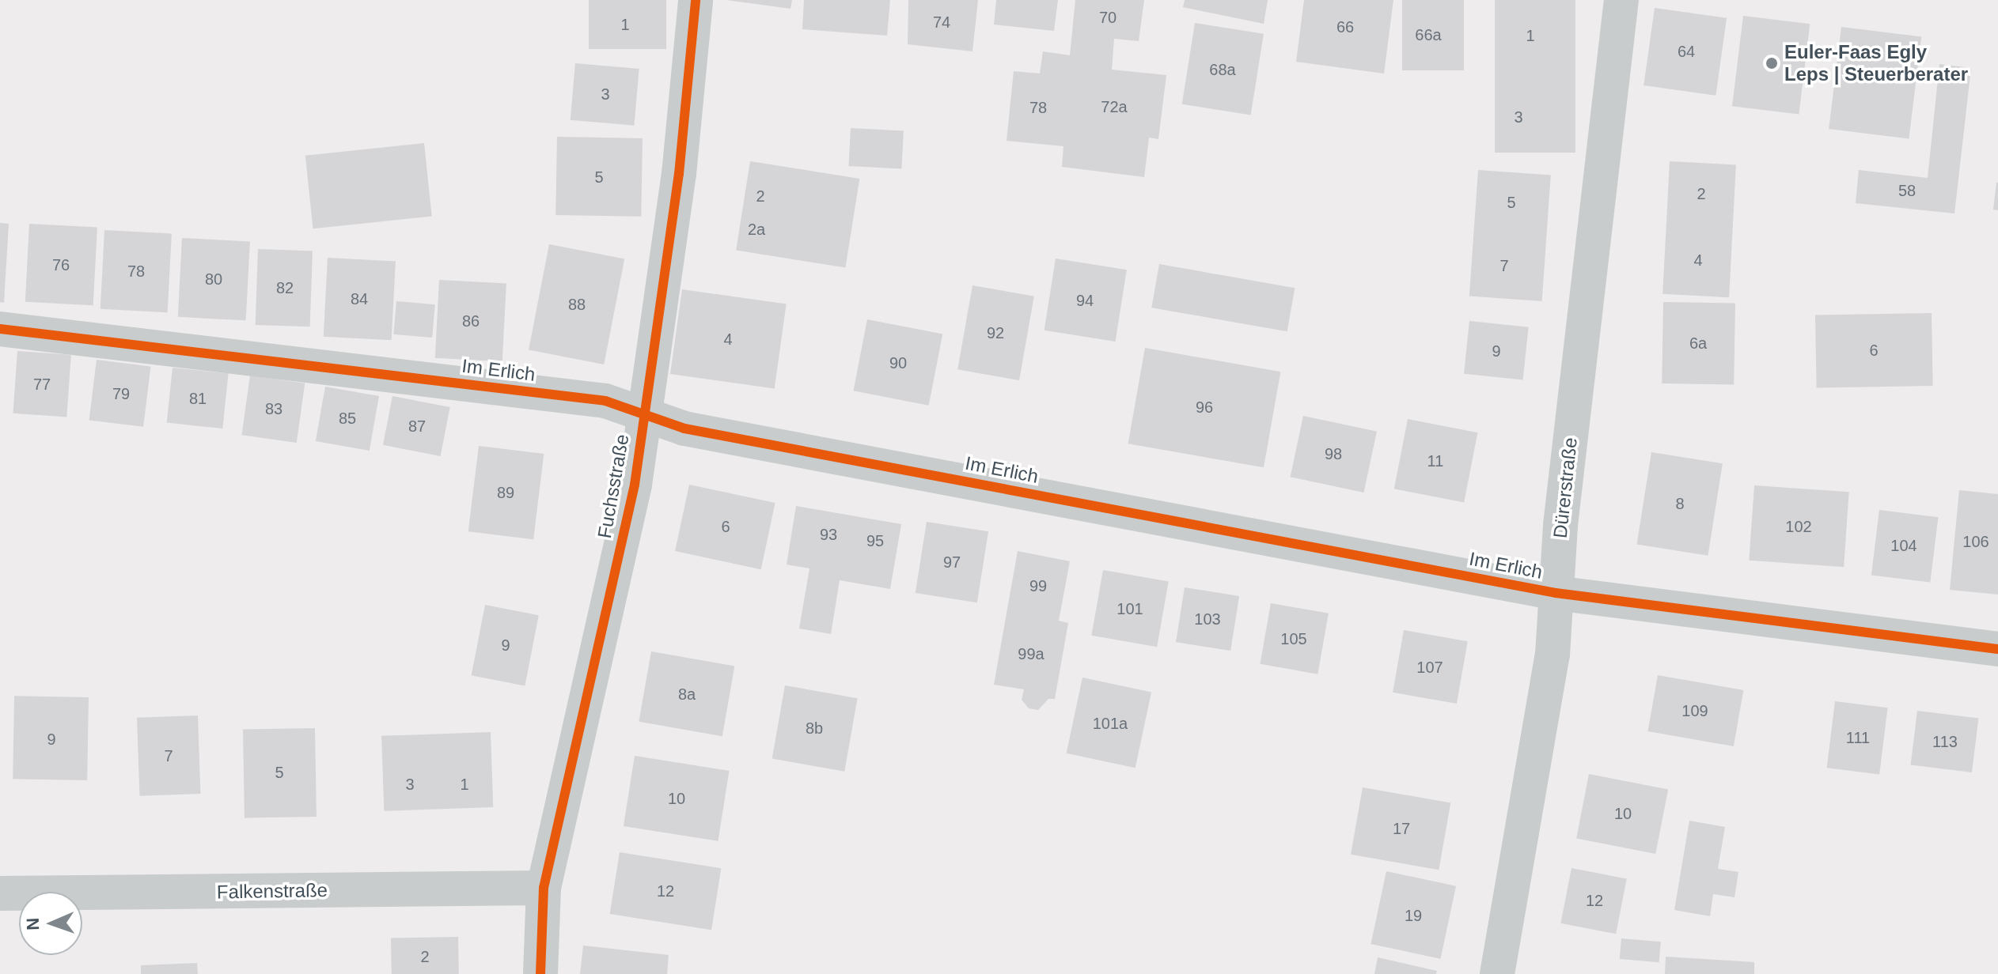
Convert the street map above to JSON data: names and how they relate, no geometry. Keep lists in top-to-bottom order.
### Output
{
  "streets": {
    "street": [
      "Im Erlich",
      "Fuchsstraße",
      "Dürerstraße",
      "Falkenstraße"
    ]
  },
  "crossings": [
    ["Im Erlich", "Fuchsstraße"],
    ["Im Erlich", "Dürerstraße"],
    ["Fuchsstraße", "Falkenstraße"]
  ],
  "places": ["Euler-Faas Egly Leps | Steuerberater"],
  "house_numbers": [
    "70",
    "74",
    "1",
    "66",
    "66a",
    "1",
    "64",
    "68a",
    "3",
    "72a",
    "78",
    "3",
    "5",
    "58",
    "2",
    "2",
    "5",
    "2a",
    "4",
    "76",
    "7",
    "78",
    "80",
    "82",
    "84",
    "94",
    "88",
    "86",
    "92",
    "4",
    "6a",
    "6",
    "9",
    "90",
    "77",
    "79",
    "81",
    "96",
    "83",
    "85",
    "87",
    "98",
    "11",
    "89",
    "8",
    "6",
    "102",
    "93",
    "95",
    "106",
    "104",
    "97",
    "99",
    "101",
    "103",
    "105",
    "9",
    "99a",
    "107",
    "8a",
    "109",
    "101a",
    "8b",
    "111",
    "9",
    "113",
    "7",
    "5",
    "3",
    "1",
    "10",
    "10",
    "17",
    "12",
    "12",
    "19",
    "2"
  ],
  "north": "left"
}
